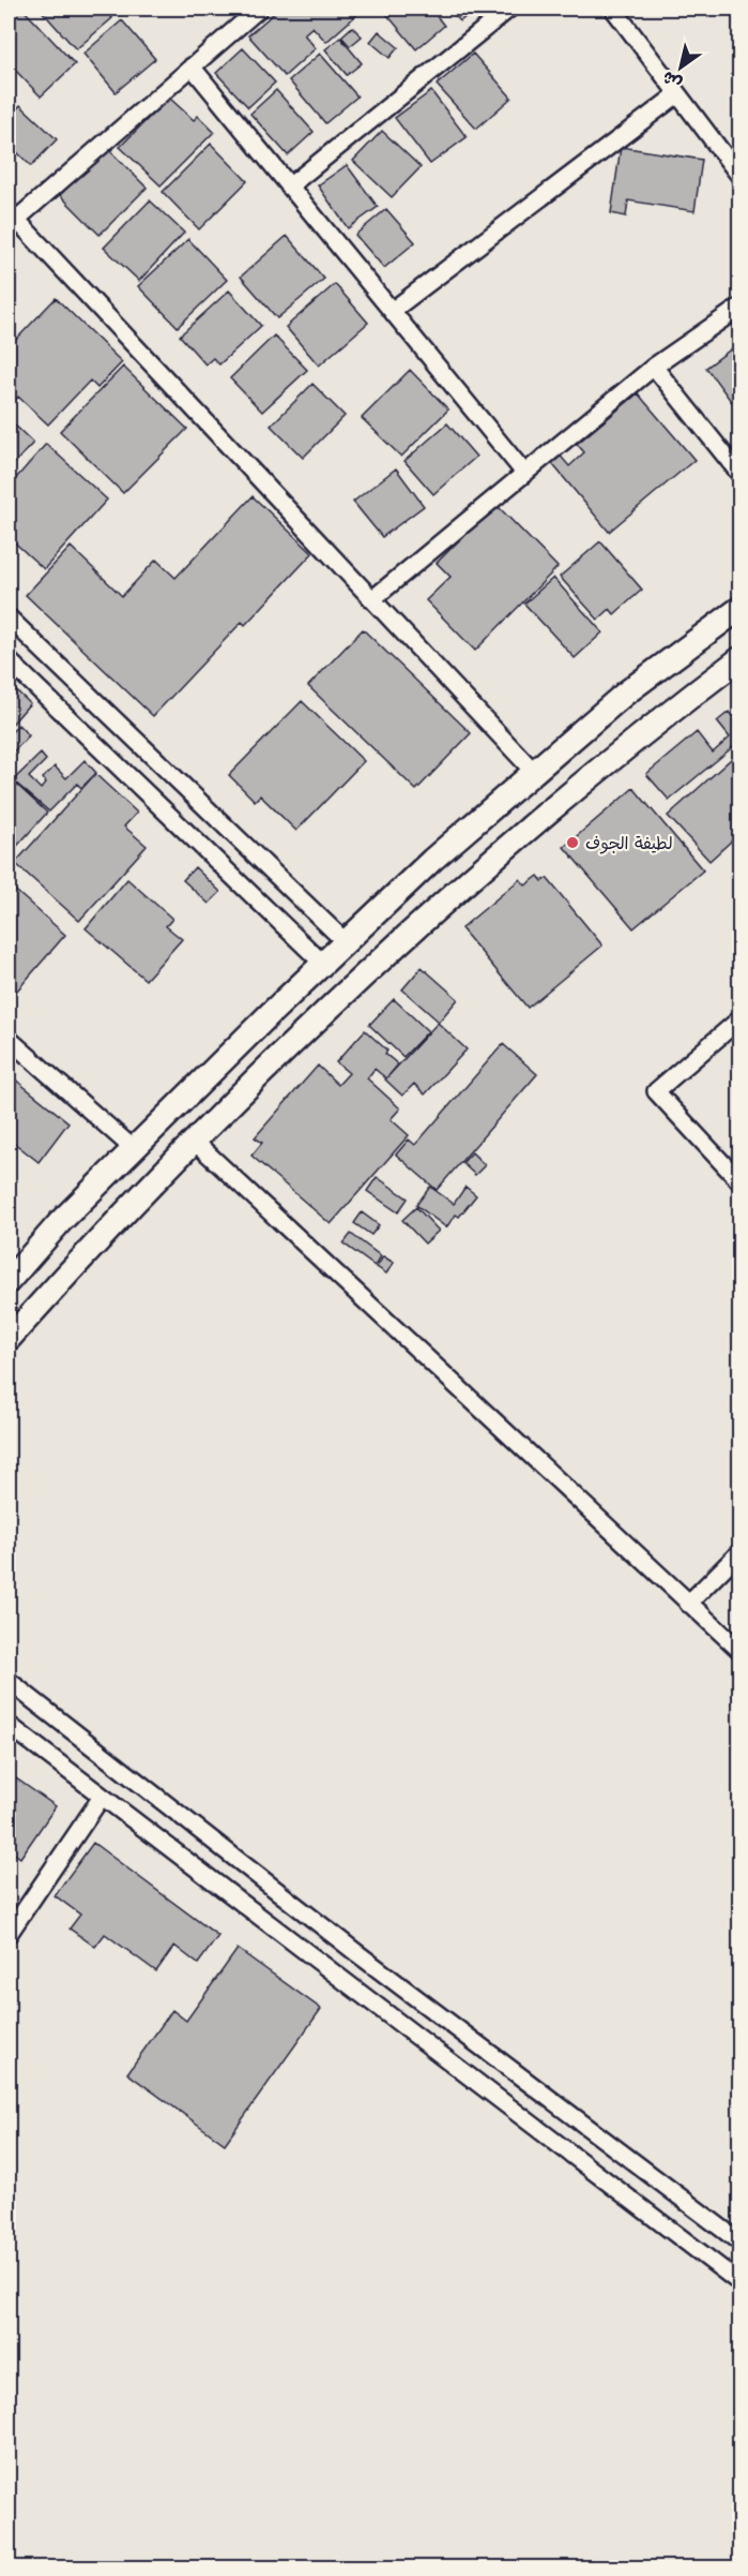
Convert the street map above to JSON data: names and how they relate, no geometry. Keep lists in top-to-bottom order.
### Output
{
  "places": ["لطيفة الجوف"],
  "north": "bottom left"
}
